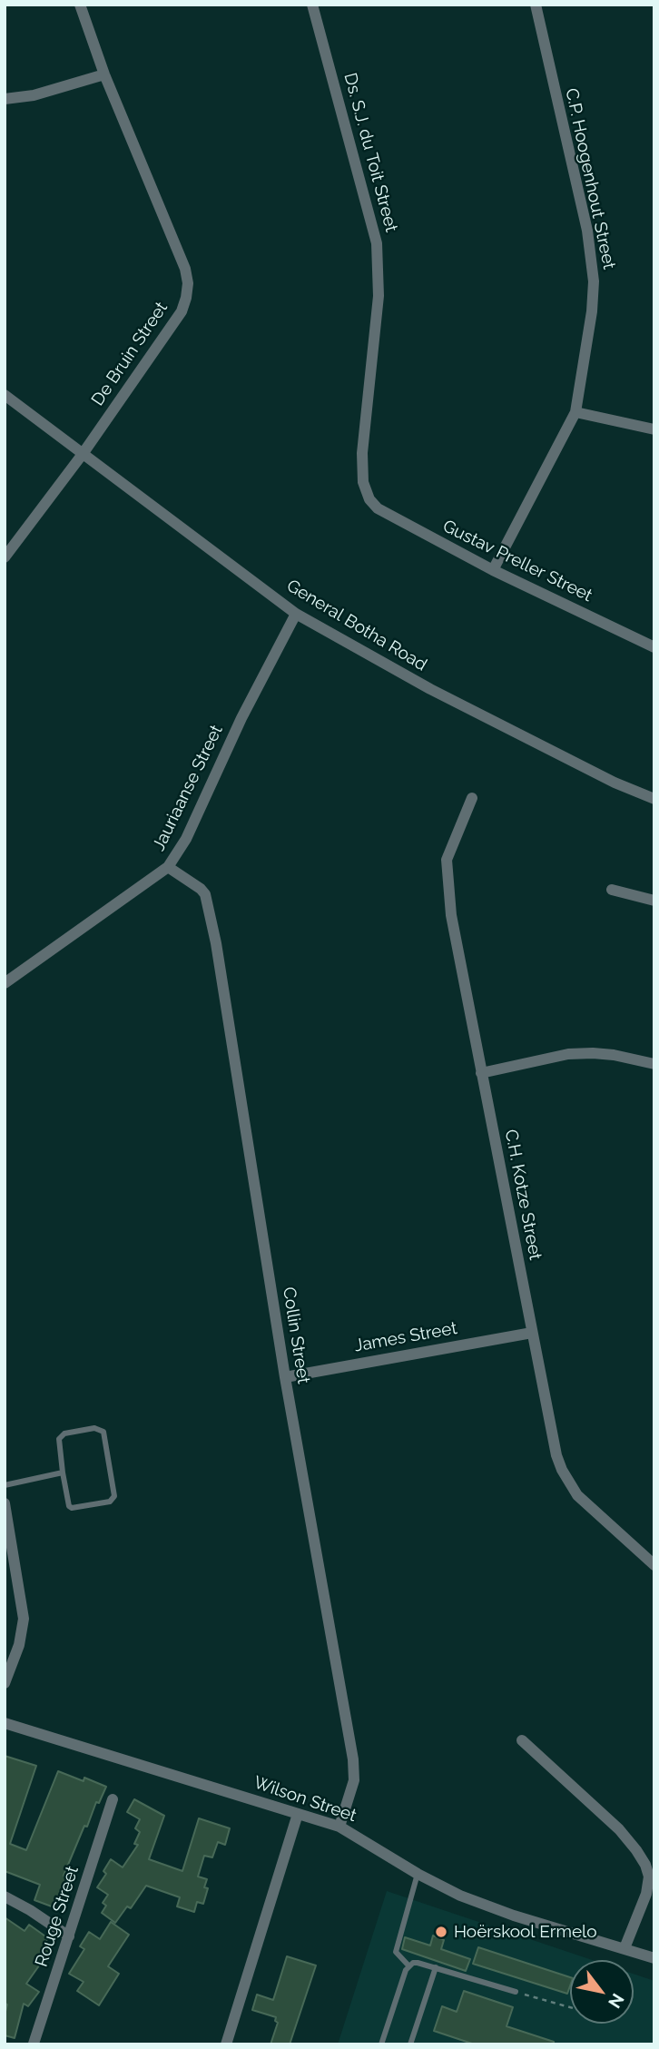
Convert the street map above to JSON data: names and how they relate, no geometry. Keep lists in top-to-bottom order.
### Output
{
  "streets": {
    "street": [
      "Ds. S.J. du Toit Street",
      "C.P. Hoogenhout Street",
      "De Bruin Street",
      "Gustav Preller Street",
      "General Botha Road",
      "Jauriaanse Street",
      "C.H. Kotze Street",
      "Collin Street",
      "James Street",
      "Wilson Street",
      "Rouge Street"
    ]
  },
  "crossings": [
    ["Ds. S.J. du Toit Street", "Gustav Preller Street"],
    ["C.P. Hoogenhout Street", "Gustav Preller Street"],
    ["De Bruin Street", "General Botha Road"],
    ["General Botha Road", "Jauriaanse Street"],
    ["Jauriaanse Street", "Collin Street"],
    ["C.H. Kotze Street", "James Street"],
    ["Collin Street", "James Street"],
    ["Collin Street", "Wilson Street"]
  ],
  "places": ["Hoërskool Ermelo"],
  "north": "bottom right"
}
